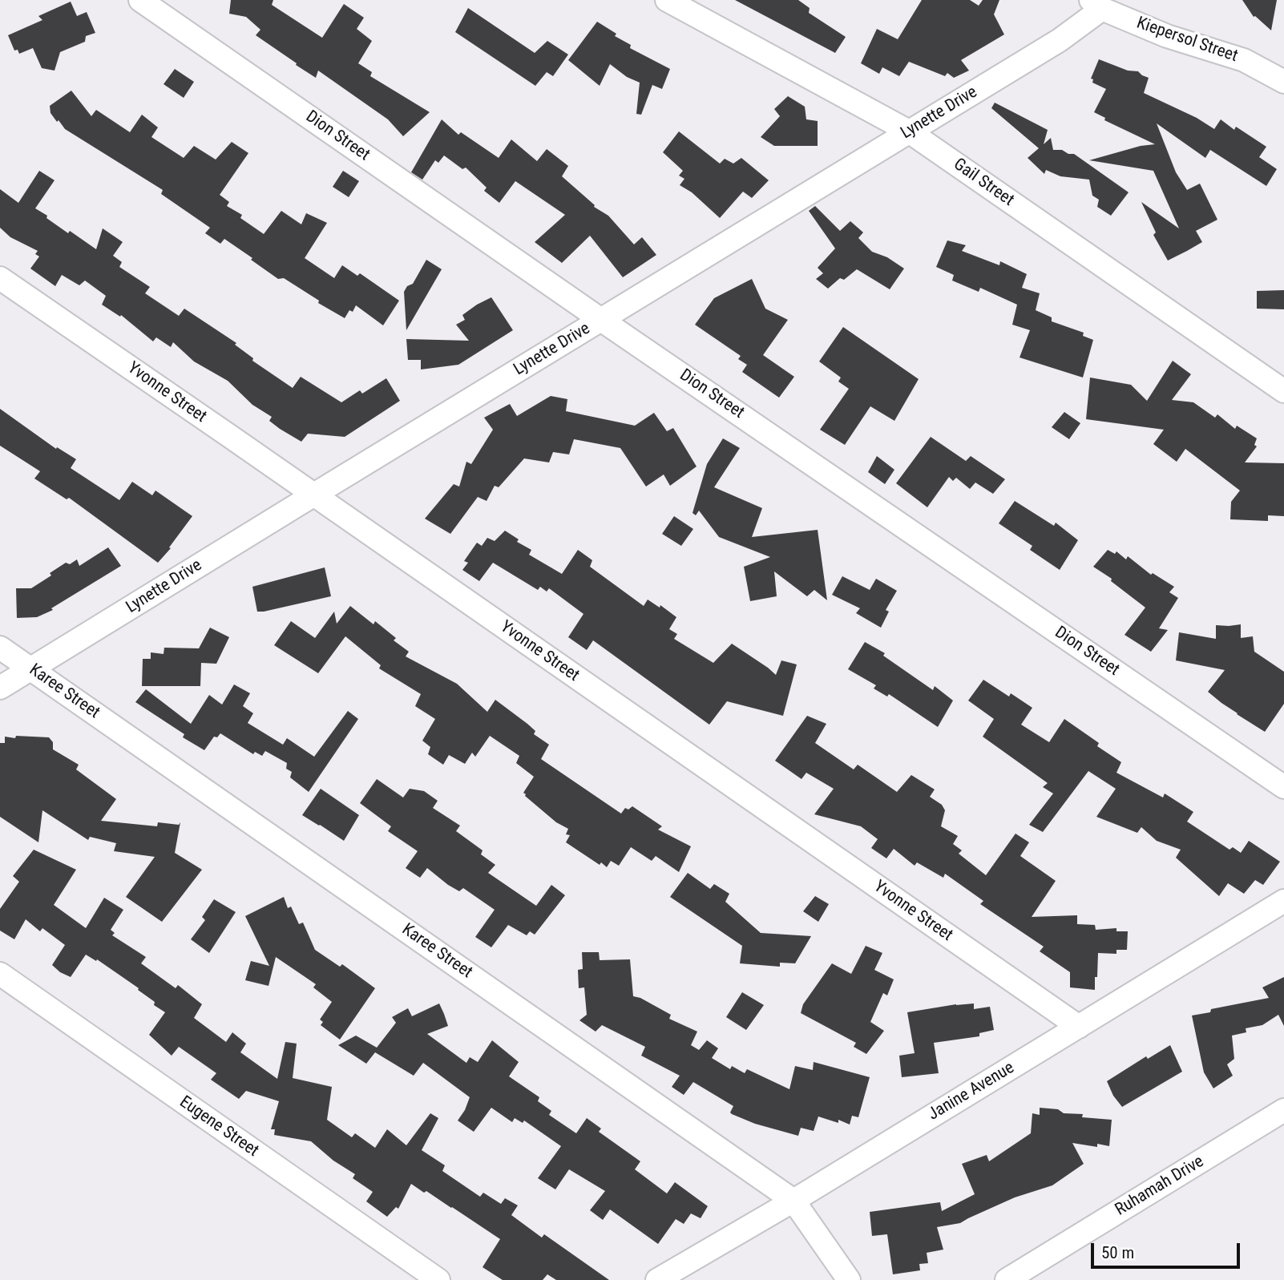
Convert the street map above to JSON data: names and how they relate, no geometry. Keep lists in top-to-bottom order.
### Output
{
  "streets": {
    "street": [
      "Kiepersol Street",
      "Lynette Drive",
      "Dion Street",
      "Gail Street",
      "Yvonne Street",
      "Karee Street",
      "Janine Avenue",
      "Eugene Street",
      "Ruhamah Drive"
    ]
  },
  "crossings": [
    ["Kiepersol Street", "Lynette Drive"],
    ["Lynette Drive", "Dion Street"],
    ["Lynette Drive", "Gail Street"],
    ["Lynette Drive", "Yvonne Street"],
    ["Lynette Drive", "Karee Street"],
    ["Yvonne Street", "Janine Avenue"],
    ["Karee Street", "Janine Avenue"]
  ],
  "scale_bar": "50 m"
}
